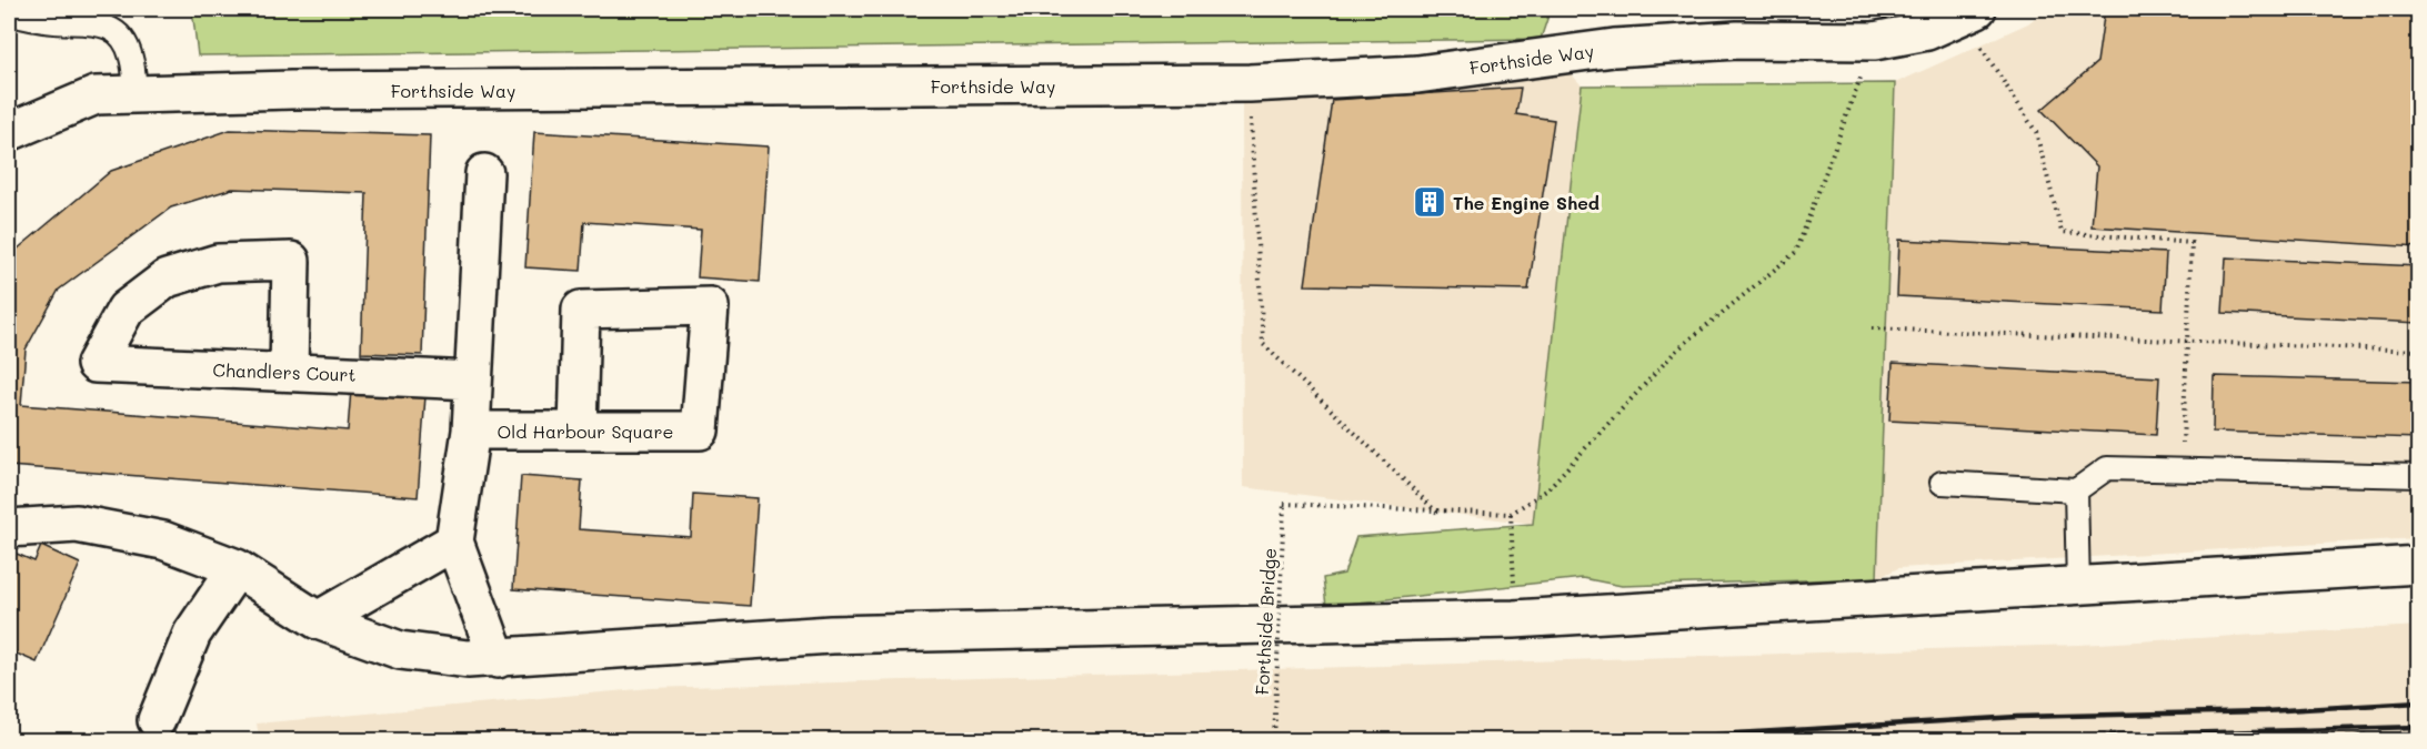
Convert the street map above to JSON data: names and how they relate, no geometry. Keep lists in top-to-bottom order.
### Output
{
  "streets": {
    "street": ["Forthside Way", "Chandlers Court", "Old Harbour Square"],
    "path": ["Forthside Bridge"]
  },
  "places": {
    "building": ["The Engine Shed"]
  }
}
